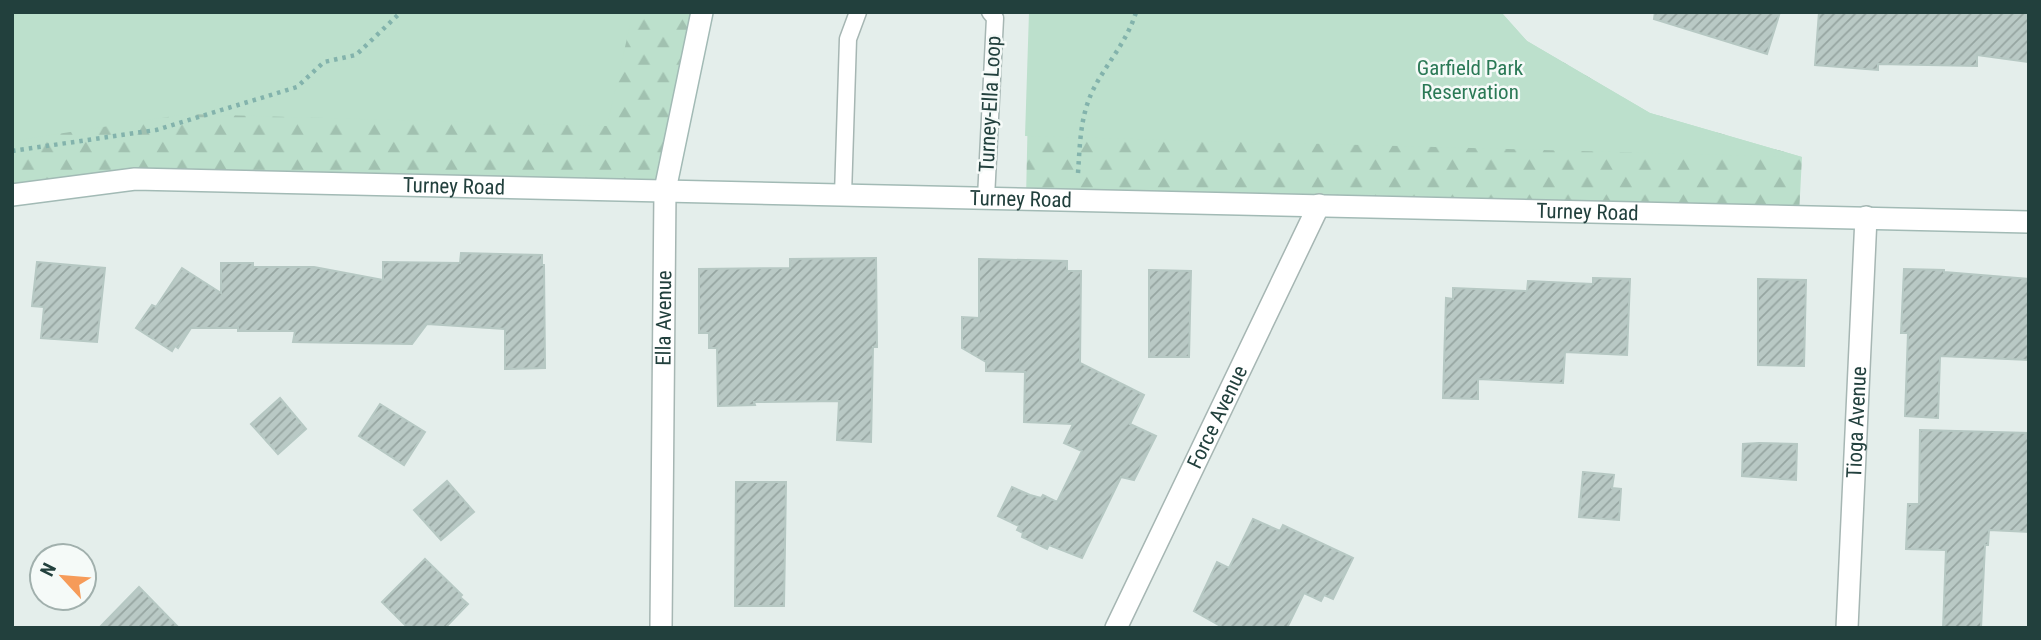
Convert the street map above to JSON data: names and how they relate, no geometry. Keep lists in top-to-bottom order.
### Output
{
  "streets": {
    "main road": [
      "Turney Road",
      "Ella Avenue",
      "Force Avenue",
      "Tioga Avenue"
    ],
    "lane": ["Turney-Ella Loop"]
  },
  "crossings": [
    ["Turney-Ella Loop", "Turney Road"],
    ["Turney Road", "Ella Avenue"],
    ["Turney Road", "Force Avenue"],
    ["Turney Road", "Tioga Avenue"]
  ],
  "parks": ["Garfield Park Reservation"],
  "north": "top left"
}
